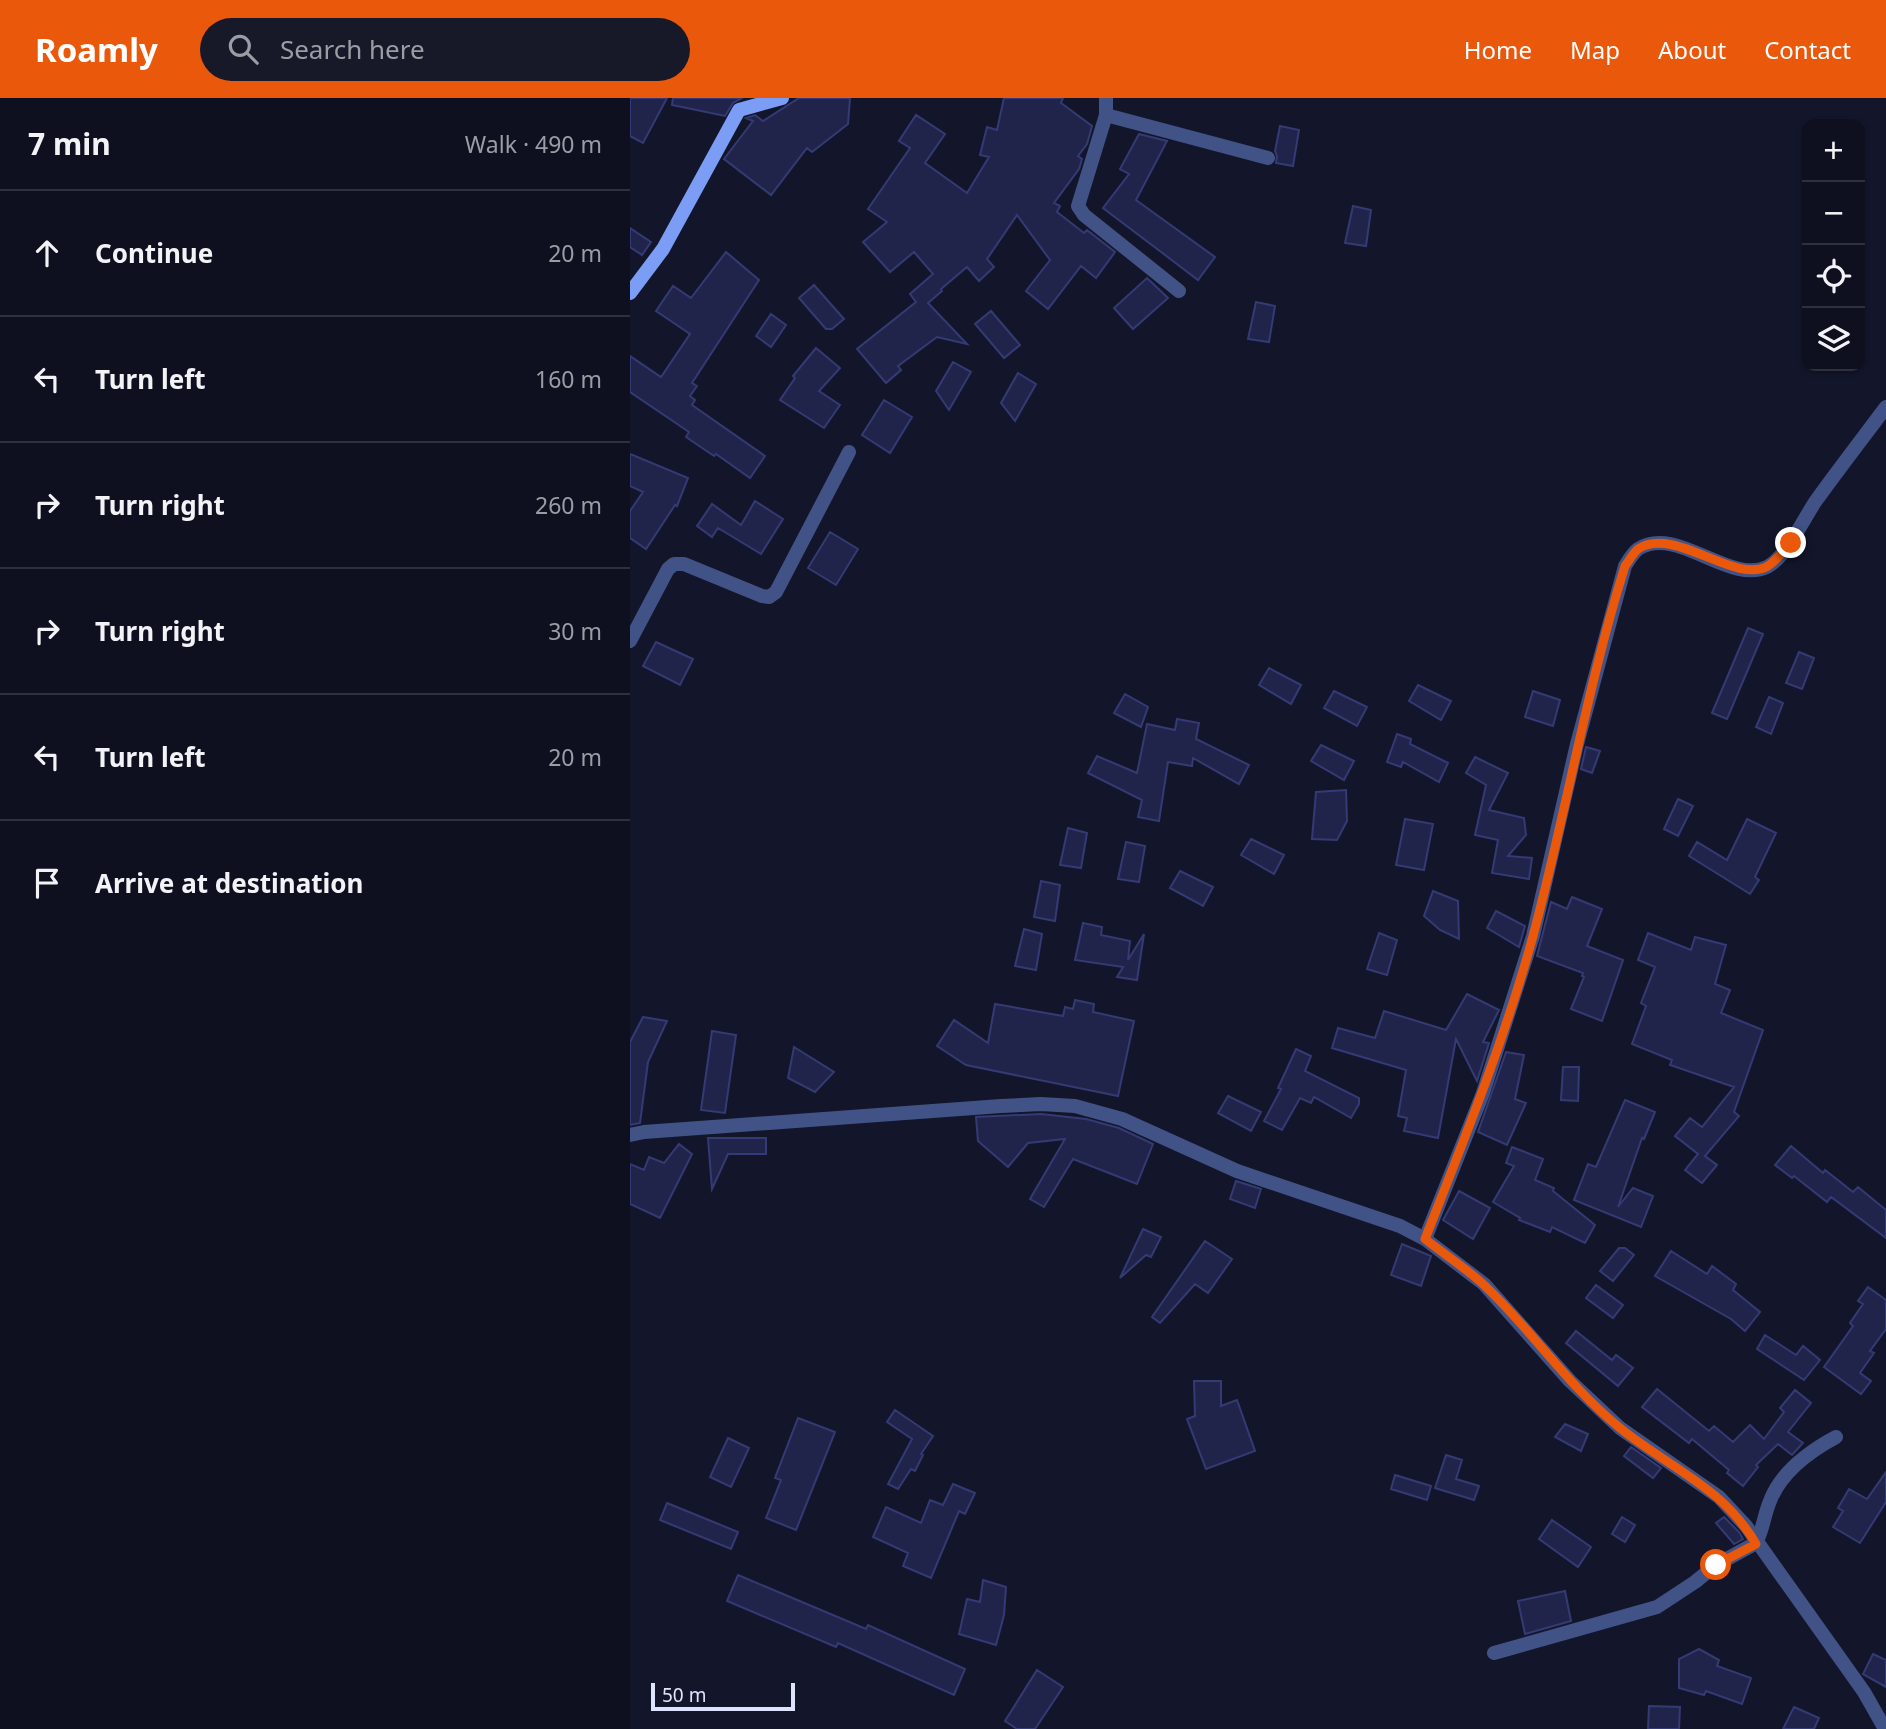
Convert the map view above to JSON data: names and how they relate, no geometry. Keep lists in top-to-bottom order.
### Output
{
  "scale_bar": "50 m",
  "page": {
    "header": "Roamly",
    "search": "Search here",
    "nav": [
      "Home",
      "Map",
      "About",
      "Contact"
    ],
    "heading": ["7 min", "Walk · 490 m"],
    "map_buttons": ["+", "−"],
    "list": [
      ["Continue", "20 m"],
      ["Turn left", "160 m"],
      ["Turn right", "260 m"],
      ["Turn right", "30 m"],
      ["Turn left", "20 m"],
      "Arrive at destination"
    ],
    "scale": "50 m"
  }
}
